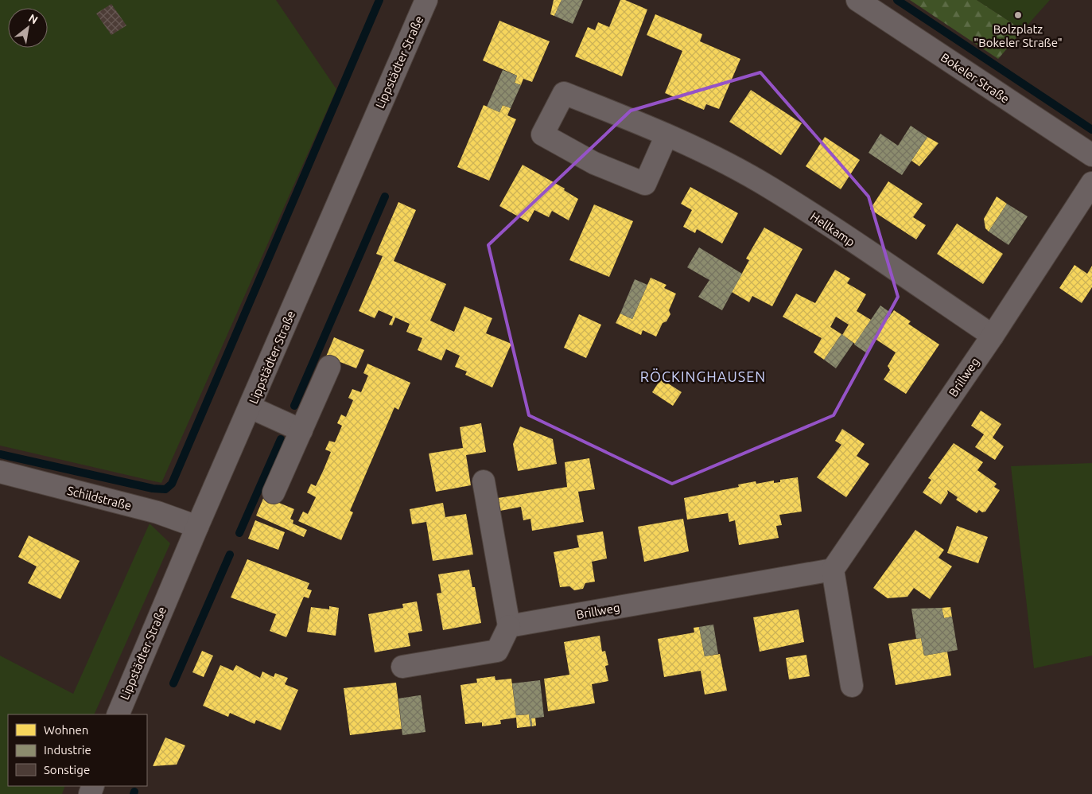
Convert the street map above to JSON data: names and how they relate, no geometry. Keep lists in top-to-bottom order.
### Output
{
  "streets": {
    "street": [
      "Lippstädter Straße",
      "Bokeler Straße",
      "Hellkamp",
      "Brillweg",
      "Schildstraße"
    ]
  },
  "crossings": [
    ["Lippstädter Straße", "Schildstraße"],
    ["Hellkamp", "Brillweg"]
  ],
  "districts": ["RÖCKINGHAUSEN"],
  "places": ["Bolzplatz \"Bokeler Straße\""],
  "legend": ["Wohnen", "Industrie", "Sonstige"],
  "north": "top right"
}
